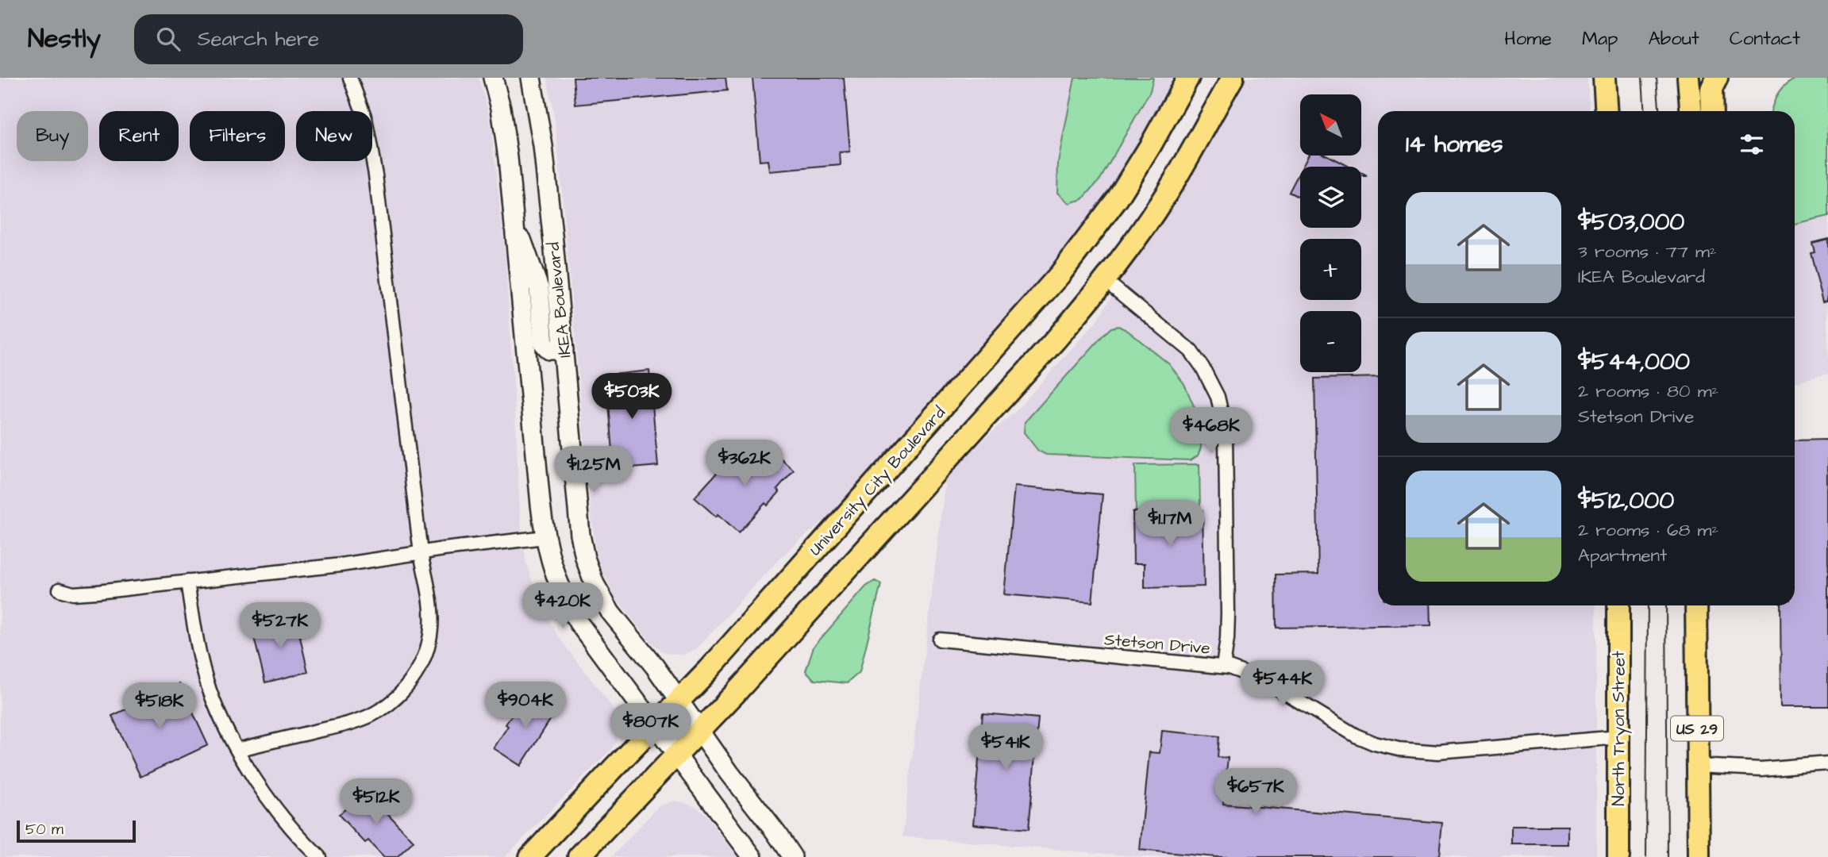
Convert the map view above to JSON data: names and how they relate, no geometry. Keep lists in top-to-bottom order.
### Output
{
  "streets": {
    "main road": ["University City Boulevard", "North Tryon Street", "US 29"],
    "street": ["IKEA Boulevard", "Stetson Drive"]
  },
  "crossings": [
    ["IKEA Boulevard", "University City Boulevard"],
    ["Stetson Drive", "North Tryon Street"]
  ],
  "scale_bar": "50 m",
  "north": "top left",
  "page": {
    "header": "Nestly",
    "search": "Search here",
    "nav": [
      "Home",
      "Map",
      "About",
      "Contact"
    ],
    "map_buttons": ["+", "−"],
    "chip": [
      "Buy",
      "Rent",
      "Filters",
      "New"
    ],
    "heading": "14 homes",
    "list": [
      {
        "name": "$503,000",
        "note": "3 rooms · 77 m² · IKEA Boulevard"
      },
      {
        "name": "$544,000",
        "note": "2 rooms · 80 m² · Stetson Drive"
      },
      {
        "name": "$512,000",
        "note": "2 rooms · 68 m² · Apartment"
      }
    ],
    "price": [
      "$503K",
      "$468K",
      "$362K",
      "$1.25M",
      "$1.17M",
      "$420K",
      "$527K",
      "$544K",
      "$904K",
      "$518K",
      "$807K",
      "$541K",
      "$657K",
      "$512K"
    ],
    "scale": "50 m"
  }
}
